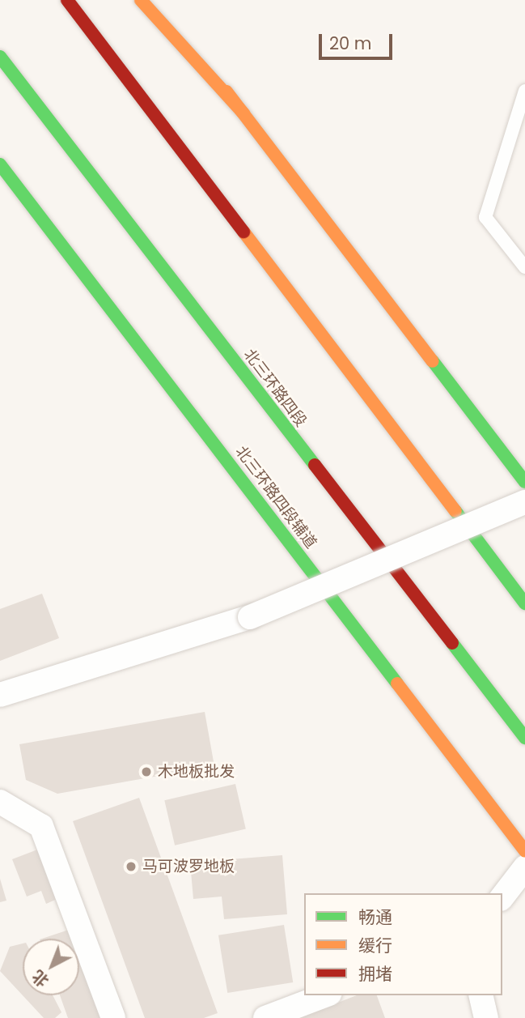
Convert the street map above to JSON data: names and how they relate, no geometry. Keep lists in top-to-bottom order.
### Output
{
  "streets": {
    "main road": ["北三环路四段", "北三环路四段辅道"]
  },
  "places": ["木地板批发", "马可波罗地板"],
  "legend": ["畅通", "缓行", "拥堵"],
  "scale_bar": "20 m",
  "north": "bottom left"
}
